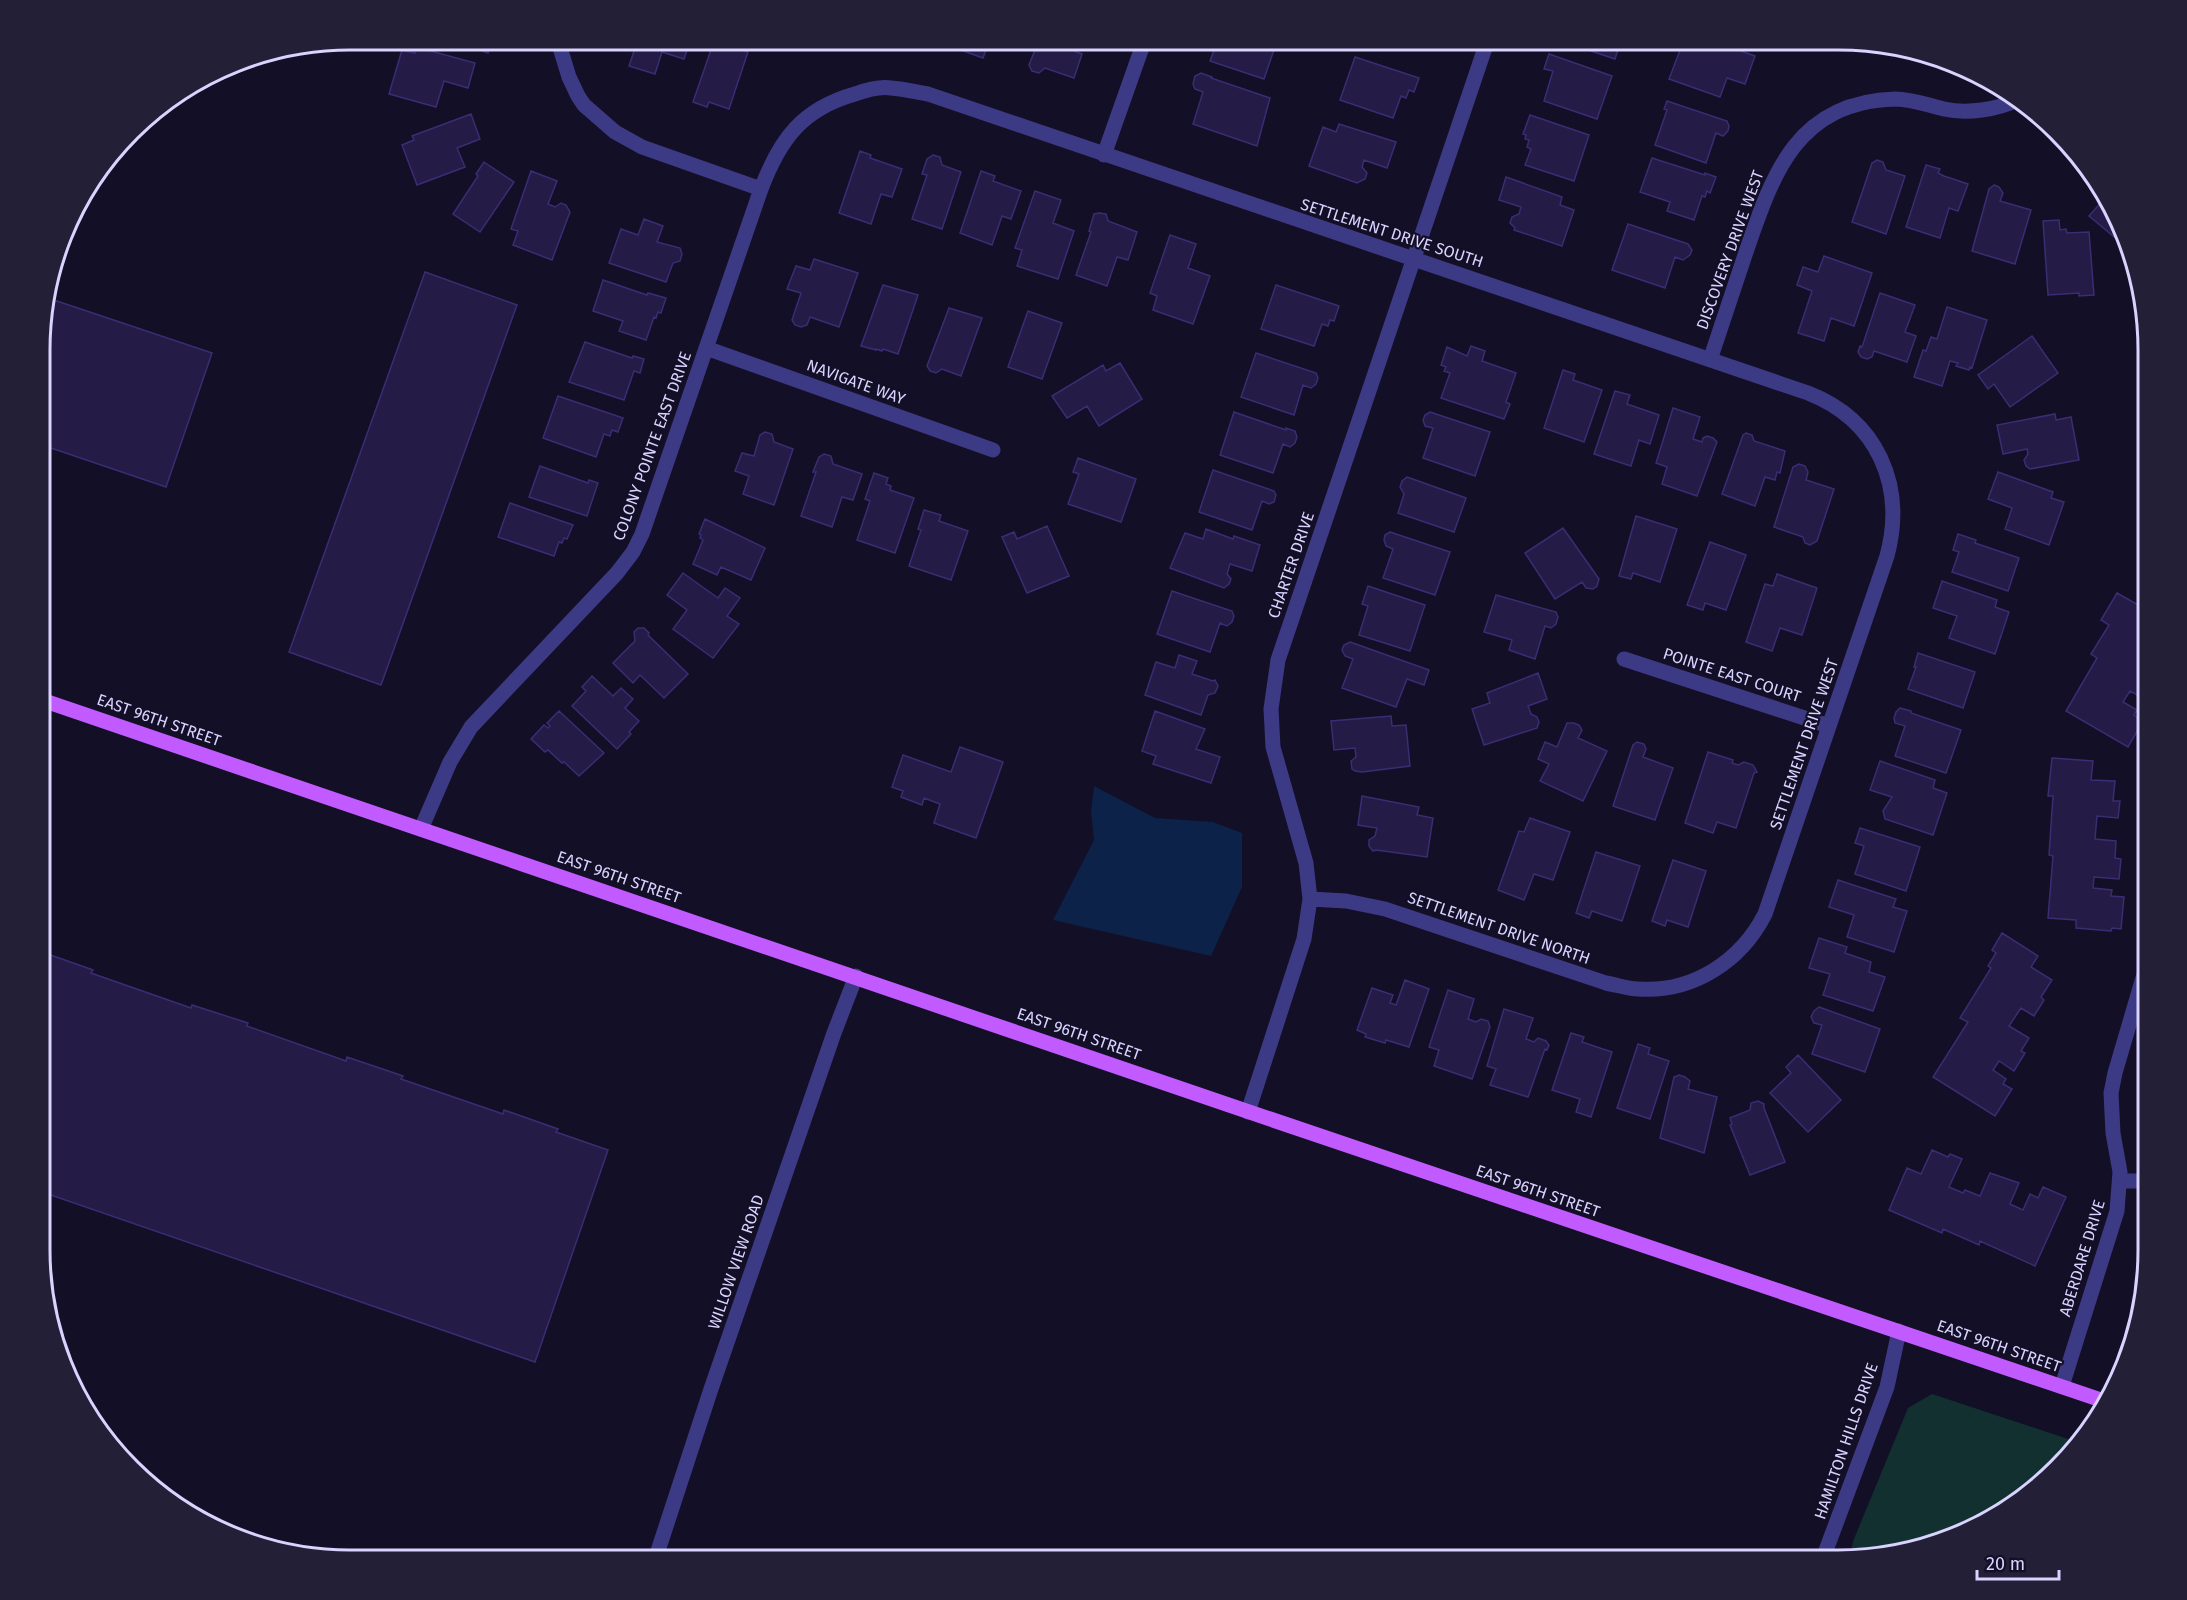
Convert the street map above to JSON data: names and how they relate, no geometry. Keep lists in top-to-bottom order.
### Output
{
  "streets": {
    "main road": ["EAST 96TH STREET"],
    "street": [
      "SETTLEMENT DRIVE SOUTH",
      "DISCOVERY DRIVE WEST",
      "NAVIGATE WAY",
      "COLONY POINTE EAST DRIVE",
      "CHARTER DRIVE",
      "POINTE EAST COURT",
      "SETTLEMENT DRIVE WEST",
      "SETTLEMENT DRIVE NORTH",
      "ABERDARE DRIVE",
      "WILLOW VIEW ROAD",
      "HAMILTON HILLS DRIVE"
    ]
  },
  "crossings": [
    ["SETTLEMENT DRIVE SOUTH", "DISCOVERY DRIVE WEST"],
    ["SETTLEMENT DRIVE SOUTH", "COLONY POINTE EAST DRIVE"],
    ["SETTLEMENT DRIVE SOUTH", "CHARTER DRIVE"],
    ["SETTLEMENT DRIVE SOUTH", "SETTLEMENT DRIVE WEST"],
    ["NAVIGATE WAY", "COLONY POINTE EAST DRIVE"],
    ["COLONY POINTE EAST DRIVE", "EAST 96TH STREET"],
    ["CHARTER DRIVE", "EAST 96TH STREET"],
    ["CHARTER DRIVE", "SETTLEMENT DRIVE NORTH"],
    ["POINTE EAST COURT", "SETTLEMENT DRIVE WEST"],
    ["EAST 96TH STREET", "ABERDARE DRIVE"],
    ["EAST 96TH STREET", "WILLOW VIEW ROAD"],
    ["EAST 96TH STREET", "HAMILTON HILLS DRIVE"],
    ["SETTLEMENT DRIVE WEST", "SETTLEMENT DRIVE NORTH"]
  ],
  "scale_bar": "20 m"
}
